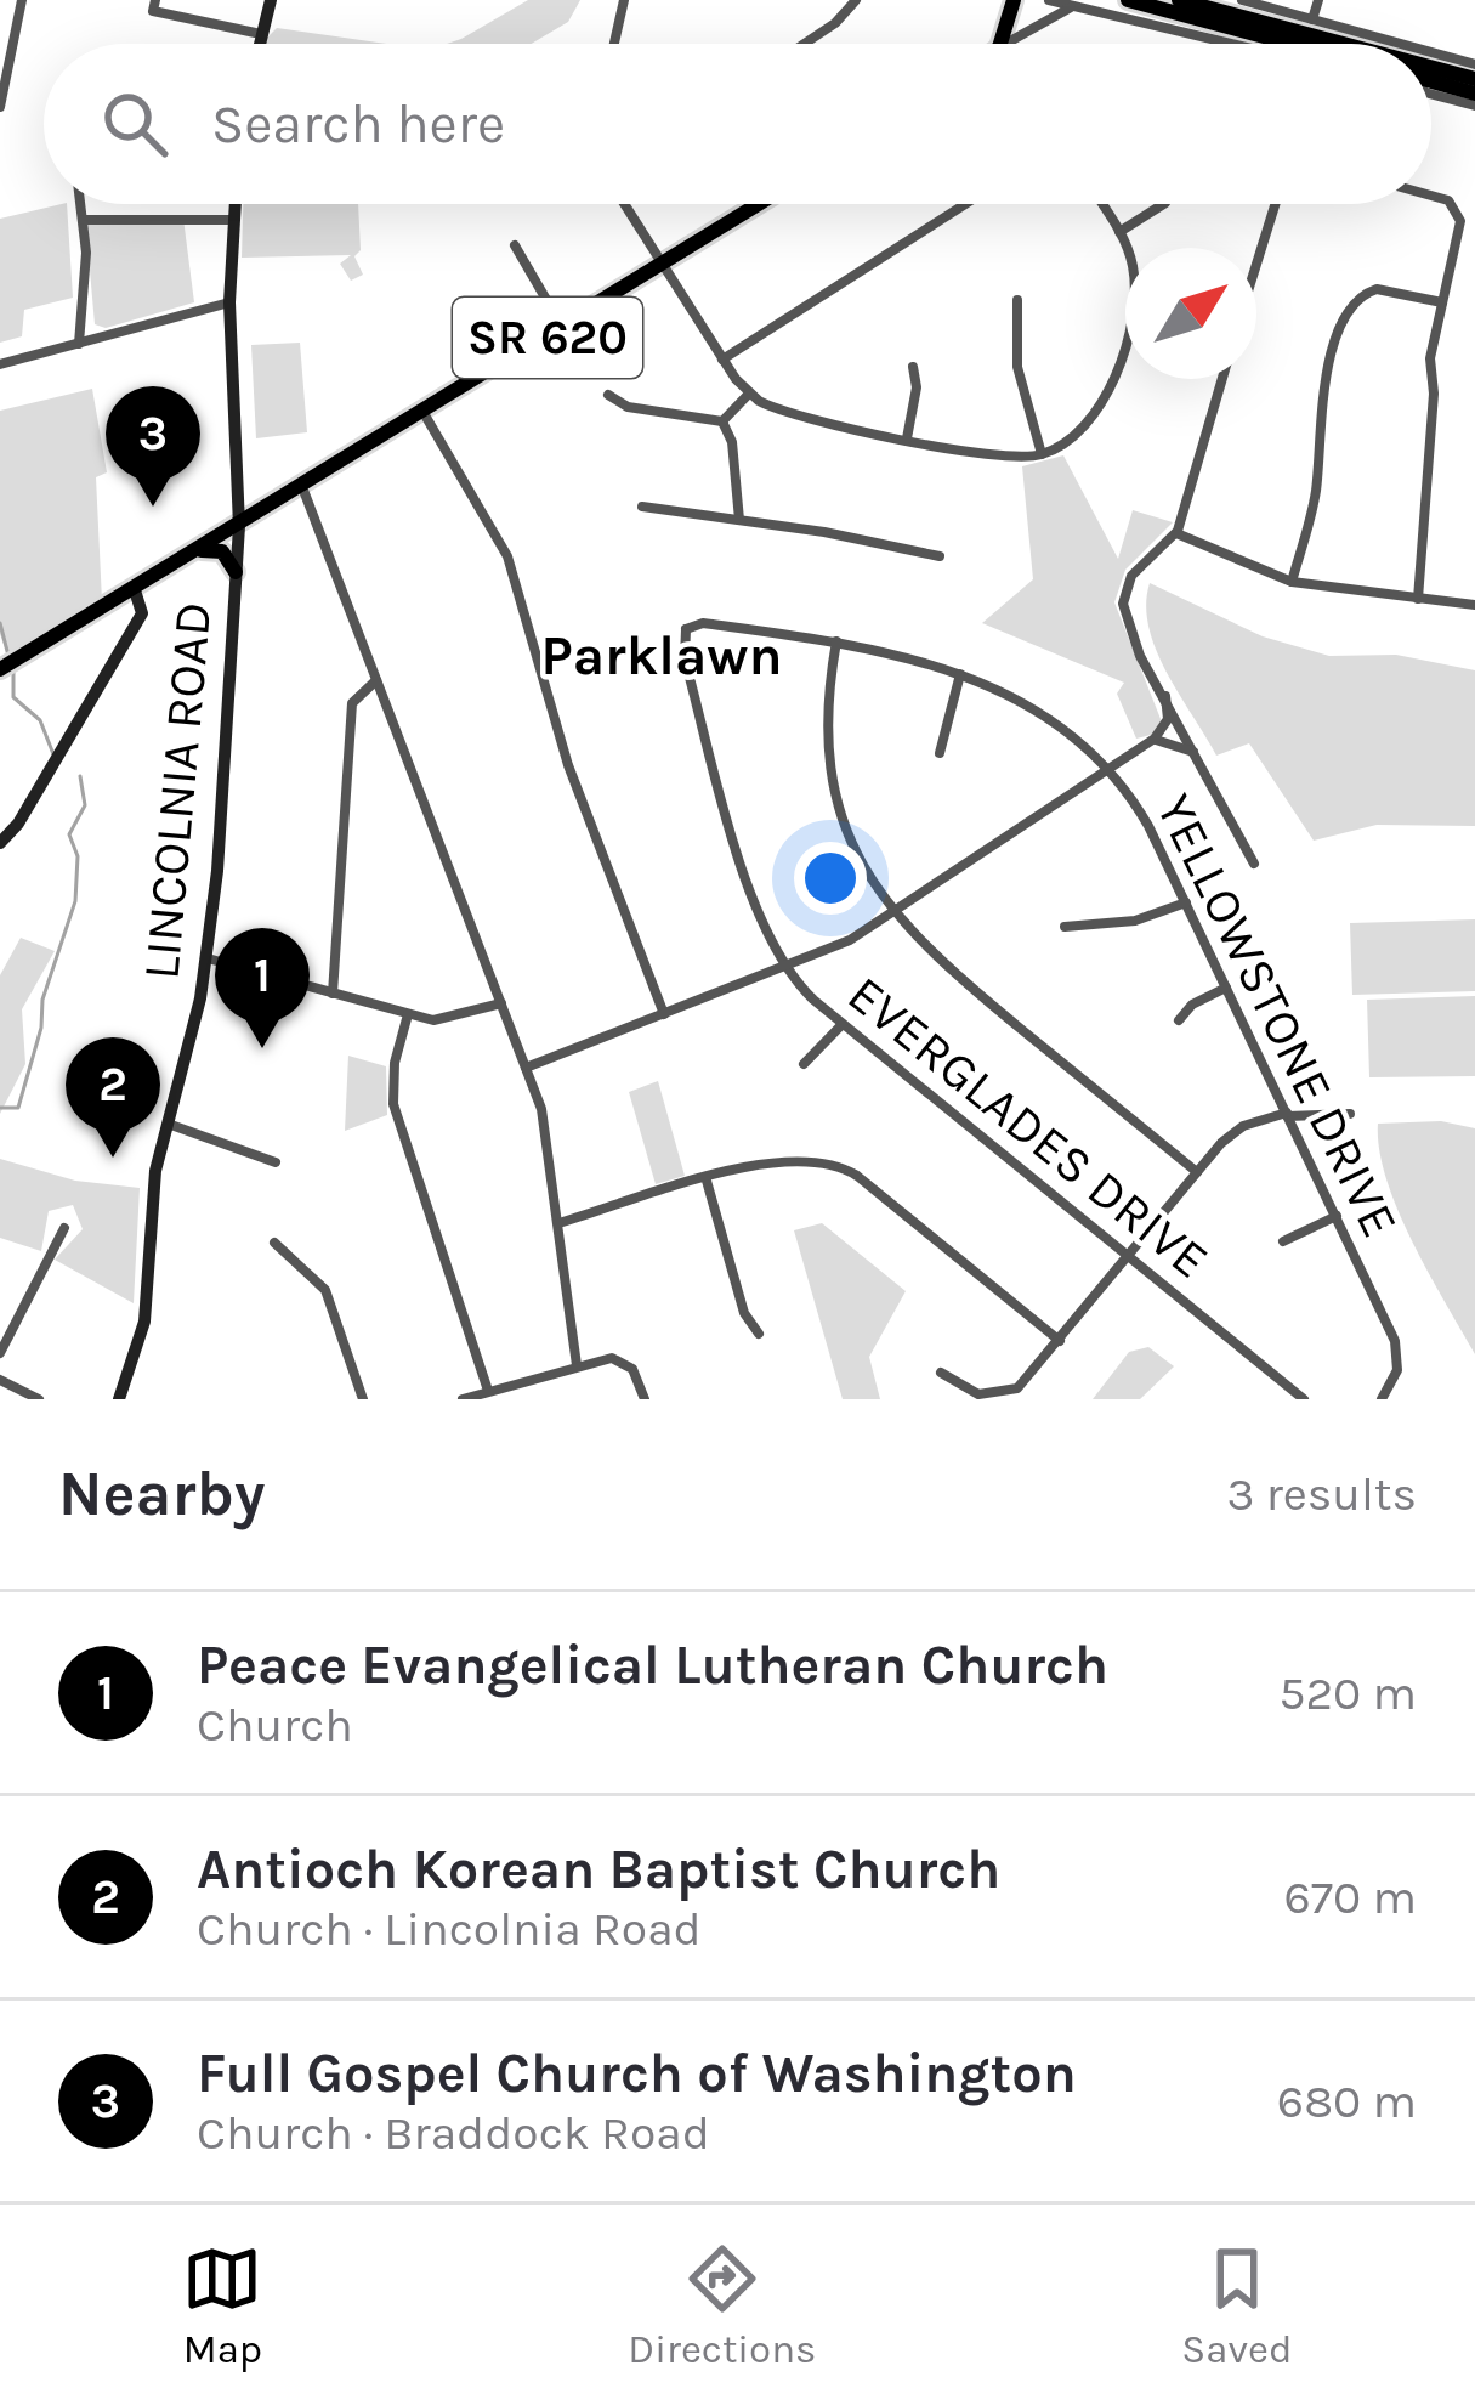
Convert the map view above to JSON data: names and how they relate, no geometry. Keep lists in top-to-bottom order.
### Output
{
  "streets": {
    "main road": ["SR 620", "LINCOLNIA ROAD"],
    "street": ["YELLOWSTONE DRIVE", "EVERGLADES DRIVE"]
  },
  "crossings": [
    ["SR 620", "LINCOLNIA ROAD"],
    ["YELLOWSTONE DRIVE", "EVERGLADES DRIVE"]
  ],
  "districts": ["Parklawn"],
  "north": "top right",
  "page": {
    "search": "Search here",
    "pins": ["3", "1", "2"],
    "heading": ["Nearby", "3 results"],
    "list": [
      {
        "mark": "1",
        "name": "Peace Evangelical Lutheran Church",
        "note": "Church",
        "value": "520 m"
      },
      {
        "mark": "2",
        "name": "Antioch Korean Baptist Church",
        "note": "Church · Lincolnia Road",
        "value": "670 m"
      },
      {
        "mark": "3",
        "name": "Full Gospel Church of Washington",
        "note": "Church · Braddock Road",
        "value": "680 m"
      }
    ],
    "nav": ["Map", "Directions", "Saved"]
  }
}
